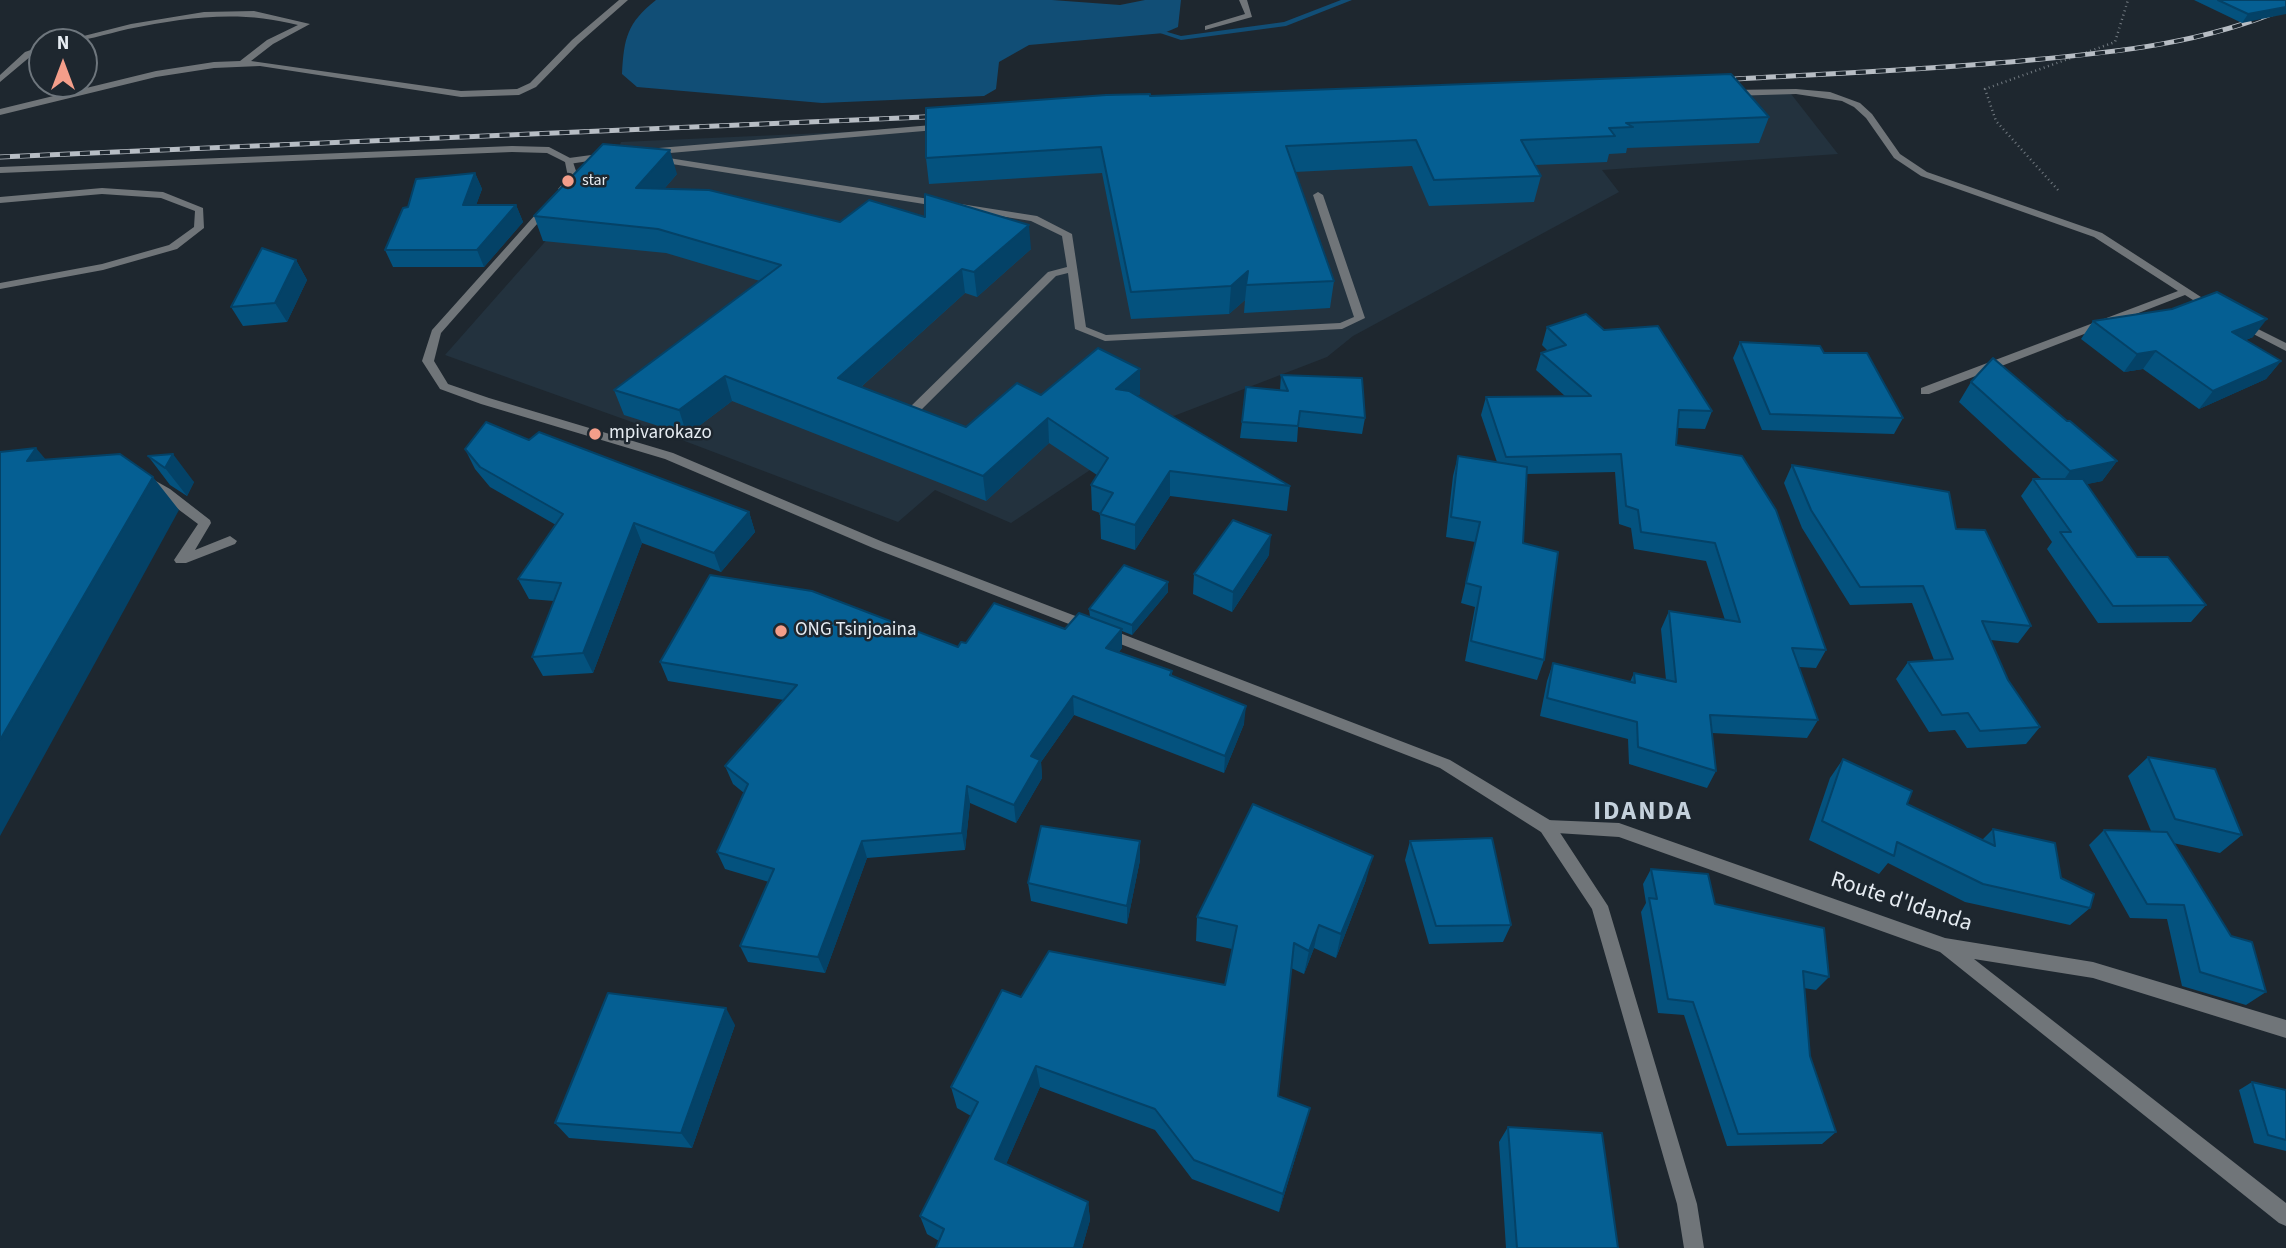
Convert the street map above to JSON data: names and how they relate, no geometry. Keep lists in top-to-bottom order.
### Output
{
  "streets": {
    "street": ["Route d'Idanda"]
  },
  "districts": ["IDANDA"],
  "places": ["star", "mpivarokazo", "ONG Tsinjoaina"],
  "north": "top"
}
